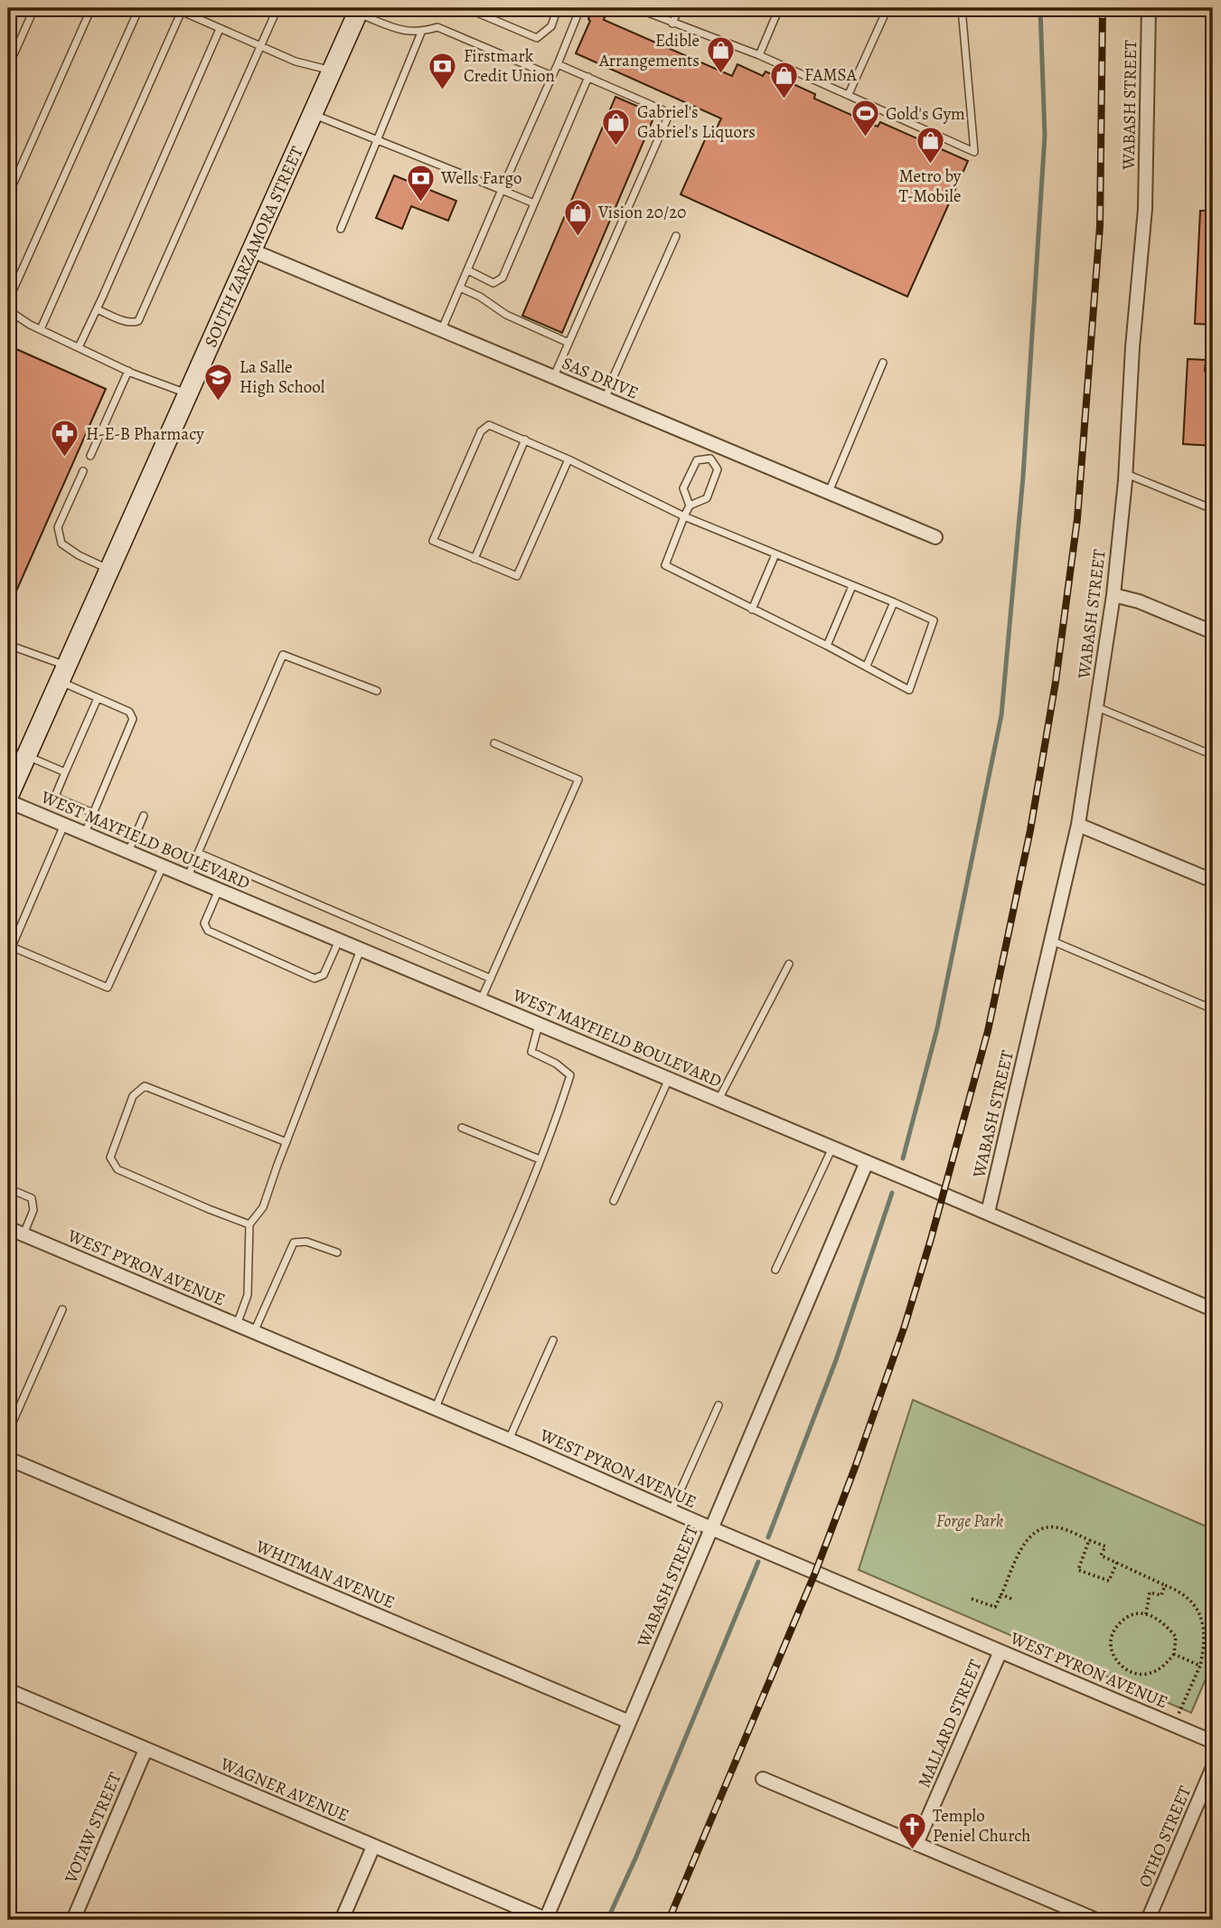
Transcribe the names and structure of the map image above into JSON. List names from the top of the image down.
{
  "streets": {
    "main road": ["SOUTH ZARZAMORA STREET"],
    "street": [
      "WABASH STREET",
      "SAS DRIVE",
      "WEST MAYFIELD BOULEVARD",
      "WEST PYRON AVENUE",
      "WHITMAN AVENUE",
      "MALLARD STREET",
      "WAGNER AVENUE",
      "VOTAW STREET",
      "OTHO STREET"
    ]
  },
  "crossings": [
    ["WABASH STREET", "WEST MAYFIELD BOULEVARD"],
    ["WABASH STREET", "WEST PYRON AVENUE"],
    ["WABASH STREET", "WHITMAN AVENUE"],
    ["WABASH STREET", "WAGNER AVENUE"],
    ["SOUTH ZARZAMORA STREET", "SAS DRIVE"],
    ["SOUTH ZARZAMORA STREET", "WEST MAYFIELD BOULEVARD"],
    ["WEST PYRON AVENUE", "MALLARD STREET"],
    ["WAGNER AVENUE", "VOTAW STREET"]
  ],
  "parks": ["Forge Park"],
  "places": {
    "shop": [
      "Edible Arrangements",
      "FAMSA",
      "Gabriel's Gabriel's Liquors",
      "Metro by T-Mobile",
      "Vision 20/20"
    ],
    "bank": ["Firstmark Credit Union", "Wells Fargo"],
    "sports": ["Gold's Gym"],
    "school or university": ["La Salle High School"],
    "pharmacy": ["H-E-B Pharmacy"],
    "church": ["Templo Peniel Church"]
  }
}
